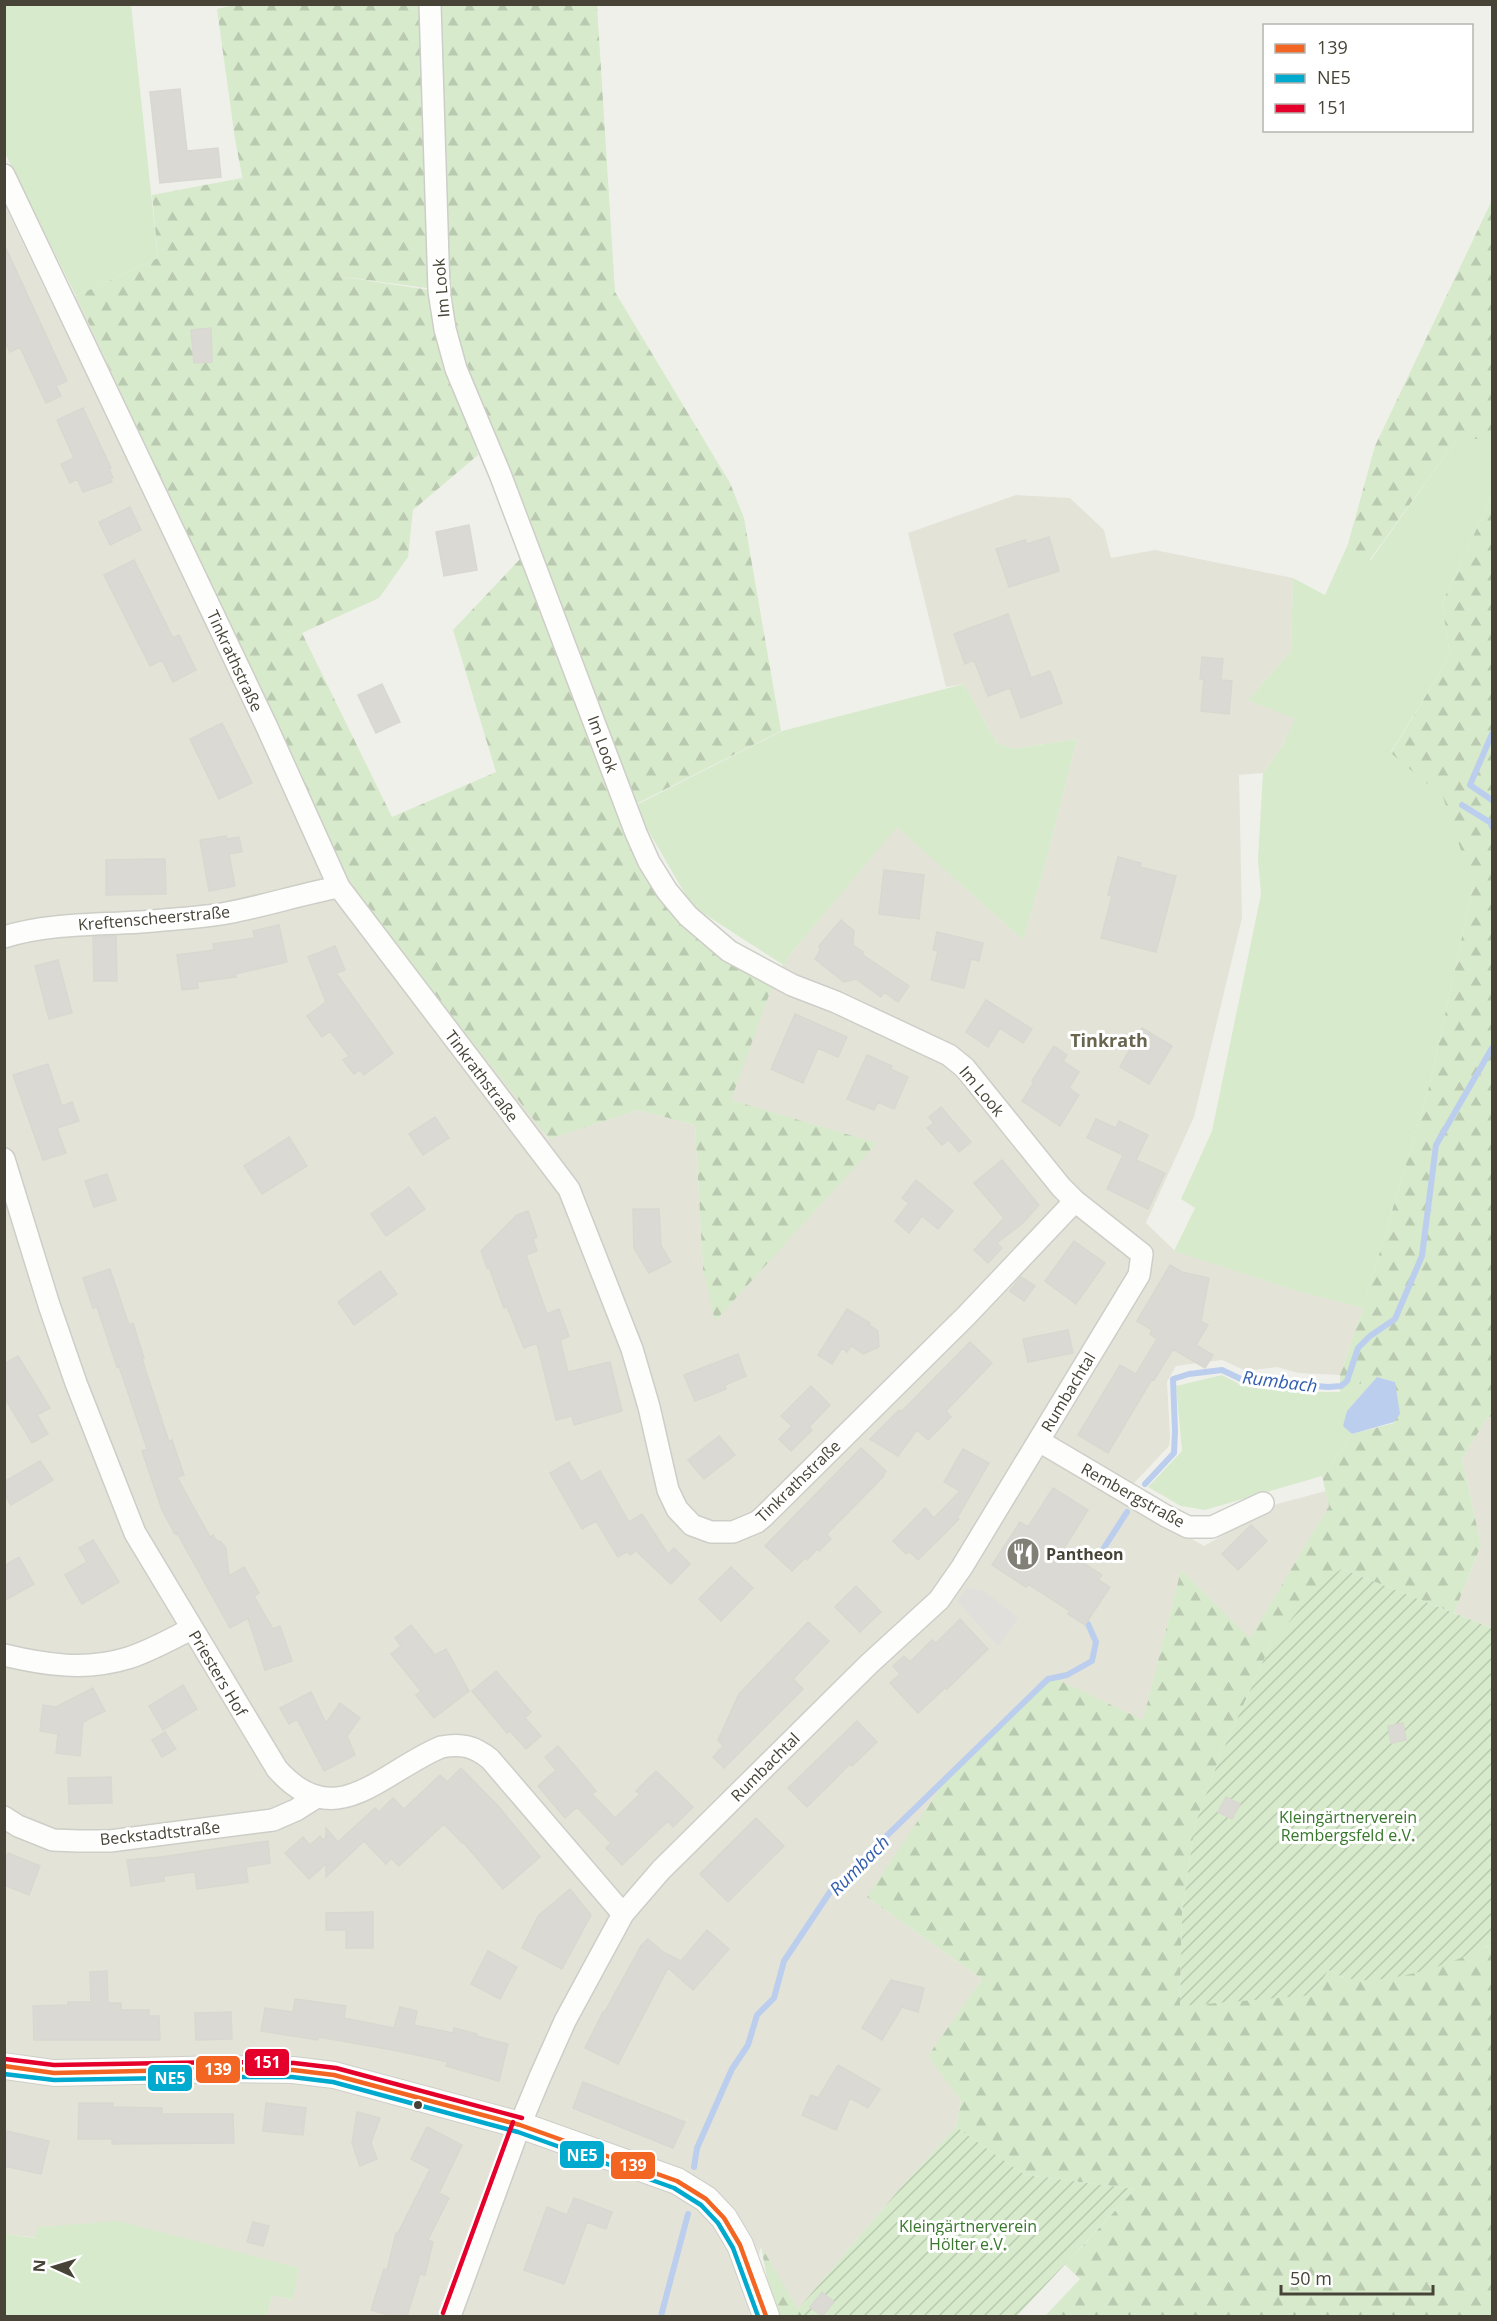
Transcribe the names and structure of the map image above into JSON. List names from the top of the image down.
{
  "streets": {
    "street": [
      "Im Look",
      "Tinkrathstraße",
      "Kreftenscheerstraße",
      "Rumbachtal",
      "Rembergstraße",
      "Priesters Hof",
      "Beckstadtstraße"
    ]
  },
  "crossings": [
    ["Im Look", "Tinkrathstraße"],
    ["Im Look", "Rumbachtal"],
    ["Tinkrathstraße", "Kreftenscheerstraße"],
    ["Rumbachtal", "Rembergstraße"],
    ["Priesters Hof", "Beckstadtstraße"]
  ],
  "districts": ["Tinkrath"],
  "water": ["Rumbach"],
  "parks": ["Kleingärtnerverein Rembergsfeld e.V.", "Kleingärtnerverein Hölter e.V."],
  "places": {
    "restaurant": ["Pantheon"]
  },
  "lines": ["transit line 151", "transit line 139", "transit line NE5"],
  "legend": ["139", "NE5", "151"],
  "scale_bar": "50 m",
  "north": "left"
}
